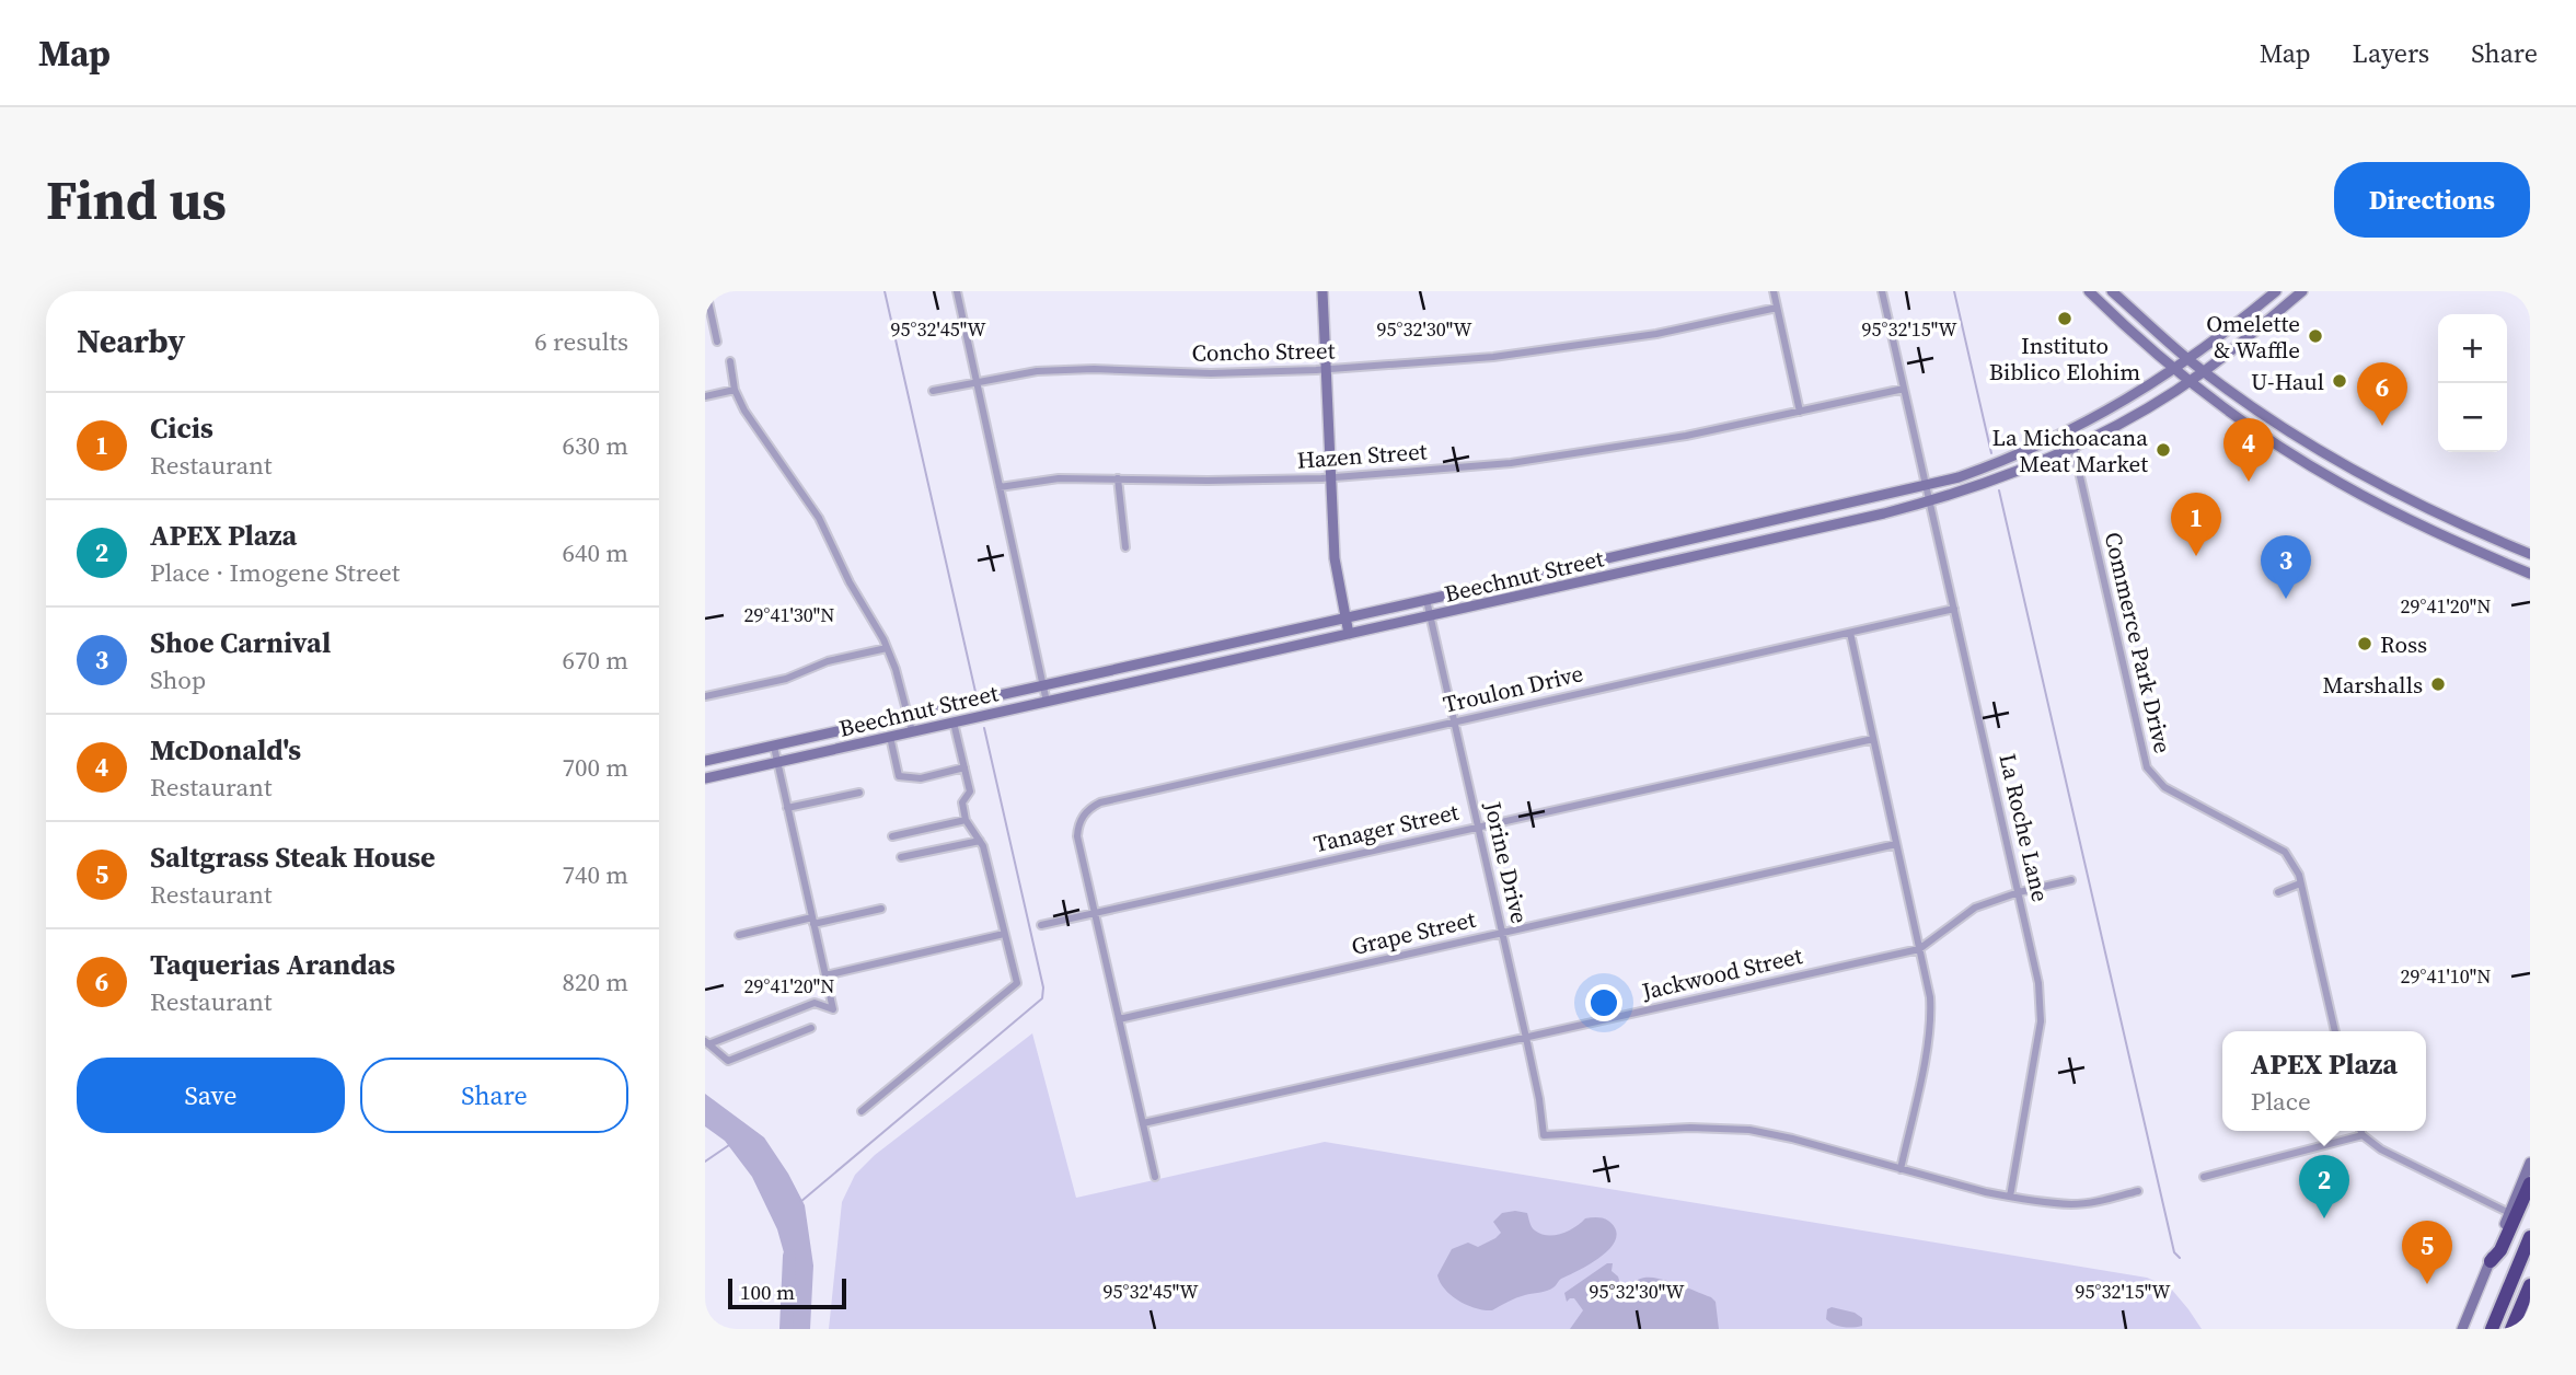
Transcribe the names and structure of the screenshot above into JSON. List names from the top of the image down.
{
  "streets": {
    "main road": ["Beechnut Street"],
    "street": [
      "Concho Street",
      "Hazen Street",
      "Commerce Park Drive",
      "Troulon Drive",
      "Tanager Street",
      "La Roche Lane",
      "Jorine Drive",
      "Grape Street",
      "Jackwood Street"
    ]
  },
  "crossings": [
    ["Hazen Street", "La Roche Lane"],
    ["Beechnut Street", "Commerce Park Drive"],
    ["Beechnut Street", "La Roche Lane"],
    ["Beechnut Street", "Jorine Drive"],
    ["Troulon Drive", "Tanager Street"],
    ["Troulon Drive", "La Roche Lane"],
    ["Troulon Drive", "Jorine Drive"],
    ["Tanager Street", "Jorine Drive"],
    ["La Roche Lane", "Jackwood Street"],
    ["Jorine Drive", "Grape Street"],
    ["Jorine Drive", "Jackwood Street"]
  ],
  "places": [
    "Instituto Biblico Elohim",
    "Omelette & Waffle",
    "U-Haul",
    "La Michoacana Meat Market",
    "Ross",
    "Marshalls"
  ],
  "scale_bar": "100 m",
  "page": {
    "header": "Map",
    "nav": ["Map", "Layers", "Share"],
    "buttons": [
      "Directions",
      ["Save", "Share"]
    ],
    "title": "Find us",
    "heading": ["Nearby", "6 results"],
    "map_buttons": ["+", "−"],
    "pins": [
      "6",
      "4",
      "1",
      "3",
      "2",
      "5"
    ],
    "list": [
      {
        "mark": "1",
        "name": "Cicis",
        "note": "Restaurant",
        "value": "630 m"
      },
      {
        "mark": "2",
        "name": "APEX Plaza",
        "note": "Place · Imogene Street",
        "value": "640 m"
      },
      {
        "mark": "3",
        "name": "Shoe Carnival",
        "note": "Shop",
        "value": "670 m"
      },
      {
        "mark": "4",
        "name": "McDonald's",
        "note": "Restaurant",
        "value": "700 m"
      },
      {
        "mark": "5",
        "name": "Saltgrass Steak House",
        "note": "Restaurant",
        "value": "740 m"
      },
      {
        "mark": "6",
        "name": "Taquerias Arandas",
        "note": "Restaurant",
        "value": "820 m"
      }
    ],
    "popup": ["APEX Plaza", "Place"],
    "scale": "100 m"
  },
  "coordinates": [
    "95°32'45\"W",
    "95°32'30\"W",
    "95°32'15\"W",
    "29°41'20\"N",
    "29°41'30\"N",
    "29°41'10\"N"
  ]
}
